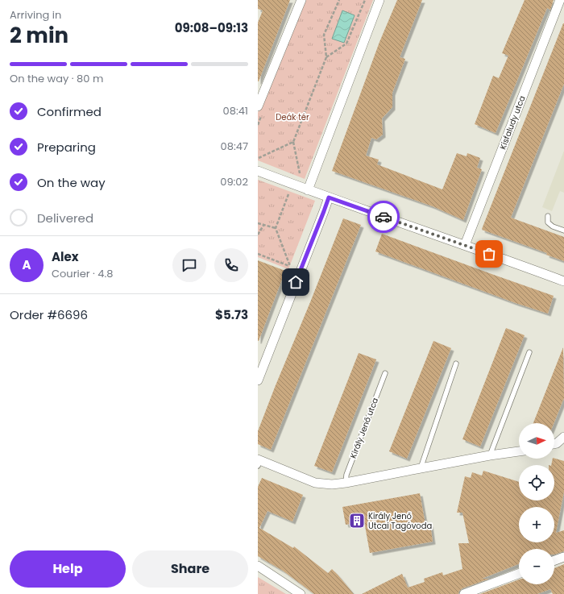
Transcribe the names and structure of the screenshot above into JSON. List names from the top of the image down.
{
  "streets": {
    "street": ["Kisfaludy utca"],
    "lane": ["Király Jenő utca"]
  },
  "parks": ["Deák tér"],
  "places": {
    "building": ["Király Jenő Utcai Tagóvoda"]
  },
  "north": "right",
  "page": {
    "heading": ["2 min", "Arriving in", "09:08–09:13"],
    "panel": [
      "Alex",
      "Courier · 4.8",
      "Order #6696",
      "$5.73"
    ],
    "bar": "On the way · 80 m",
    "list": [
      ["Confirmed", "08:41"],
      ["Preparing", "08:47"],
      ["On the way", "09:02"],
      "Delivered"
    ],
    "round": "A",
    "map_buttons": ["+", "−"],
    "buttons": ["Help", "Share"]
  }
}
